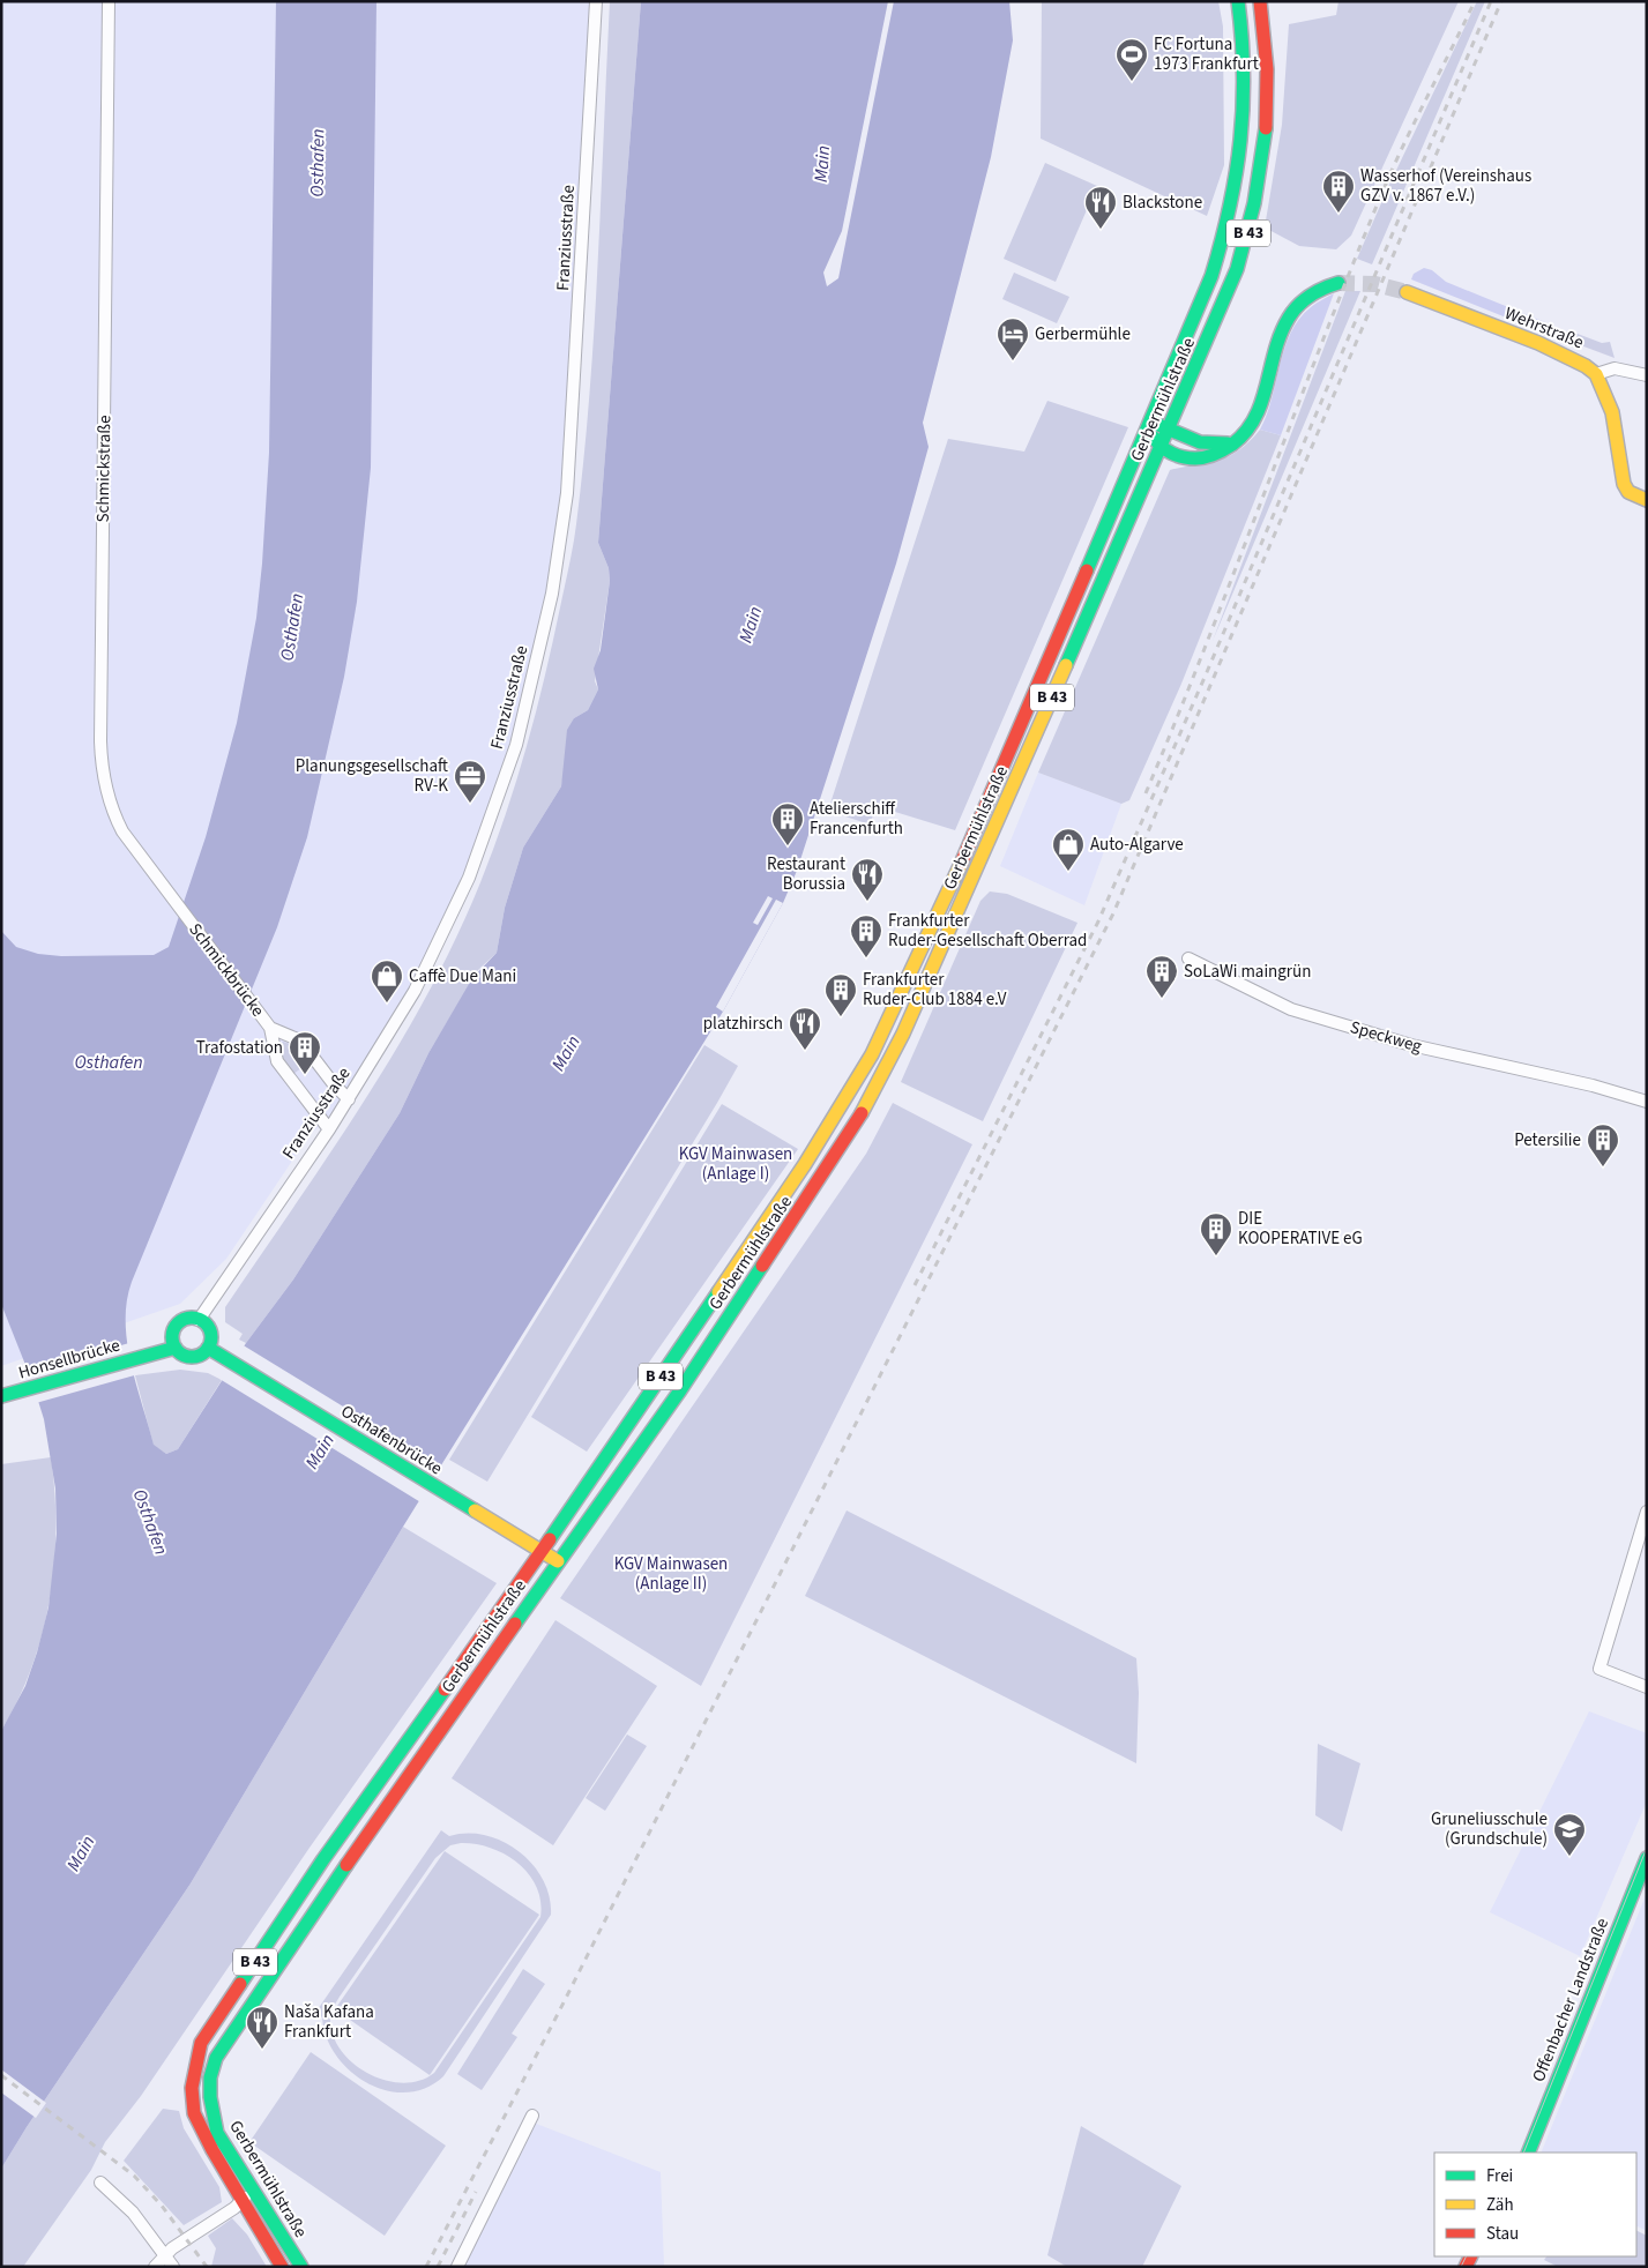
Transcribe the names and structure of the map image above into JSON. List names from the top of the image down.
{
  "streets": {
    "main road": [
      "B 43",
      "Wehrstraße",
      "Gerbermühlstraße",
      "Honsellbrücke",
      "Osthafenbrücke",
      "Offenbacher Landstraße"
    ],
    "street": [
      "Franziusstraße",
      "Schmickstraße",
      "Schmickbrücke",
      "Speckweg"
    ]
  },
  "crossings": [
    ["Franziusstraße", "Honsellbrücke"],
    ["Franziusstraße", "Osthafenbrücke"],
    ["Gerbermühlstraße", "Osthafenbrücke"],
    ["Schmickstraße", "Schmickbrücke"],
    ["Honsellbrücke", "Osthafenbrücke"]
  ],
  "water": ["Osthafen", "Main"],
  "parks": ["KGV Mainwasen (Anlage I)", "KGV Mainwasen (Anlage II)"],
  "places": {
    "sports": ["FC Fortuna 1973 Frankfurt"],
    "building": [
      "Wasserhof (Vereinshaus GZV v. 1867 e.V.)",
      "Atelierschiff Francenfurth",
      "Frankfurter Ruder-Gesellschaft Oberrad",
      "SoLaWi maingrün",
      "Frankfurter Ruder-Club 1884 e.V",
      "Trafostation",
      "Petersilie",
      "DIE KOOPERATIVE eG"
    ],
    "restaurant": [
      "Blackstone",
      "Restaurant Borussia",
      "platzhirsch",
      "Naša Kafana Frankfurt"
    ],
    "hotel": ["Gerbermühle"],
    "office": ["Planungsgesellschaft RV-K"],
    "shop": ["Auto-Algarve", "Caffè Due Mani"],
    "school or university": ["Gruneliusschule (Grundschule)"]
  },
  "legend": ["Frei", "Zäh", "Stau"]
}
